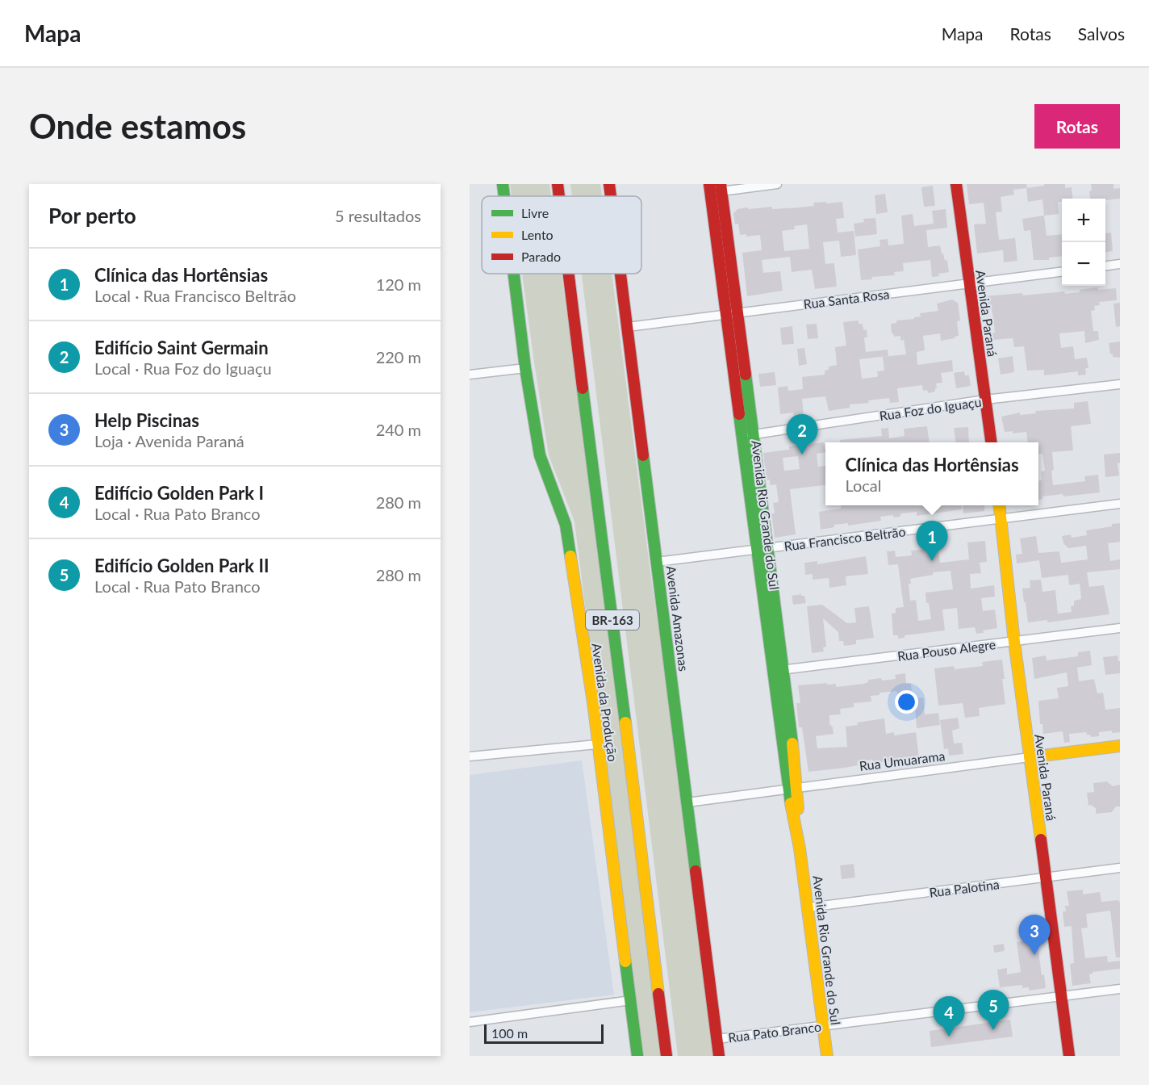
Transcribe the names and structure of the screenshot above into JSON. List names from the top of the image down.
{
  "streets": {
    "main road": [
      "Avenida Paraná",
      "Avenida Rio Grande do Sul",
      "Avenida Amazonas",
      "BR-163",
      "Avenida da Produção",
      "Rua Umuarama"
    ],
    "street": [
      "Rua Santa Rosa",
      "Rua Foz do Iguaçu",
      "Rua Francisco Beltrão",
      "Rua Pouso Alegre",
      "Rua Palotina",
      "Rua Pato Branco"
    ]
  },
  "crossings": [
    ["Rua Santa Rosa", "Avenida Paraná"],
    ["Rua Santa Rosa", "Avenida Rio Grande do Sul"],
    ["Rua Santa Rosa", "Avenida Amazonas"],
    ["Avenida Paraná", "Rua Foz do Iguaçu"],
    ["Avenida Paraná", "Rua Francisco Beltrão"],
    ["Avenida Paraná", "Rua Pouso Alegre"],
    ["Avenida Paraná", "Rua Umuarama"],
    ["Avenida Paraná", "Rua Palotina"],
    ["Avenida Paraná", "Rua Pato Branco"],
    ["Rua Foz do Iguaçu", "Avenida Rio Grande do Sul"],
    ["Avenida Rio Grande do Sul", "Rua Francisco Beltrão"],
    ["Avenida Rio Grande do Sul", "Rua Pouso Alegre"],
    ["Avenida Rio Grande do Sul", "Rua Umuarama"],
    ["Avenida Rio Grande do Sul", "Rua Palotina"],
    ["Avenida Rio Grande do Sul", "Rua Pato Branco"],
    ["Rua Francisco Beltrão", "Avenida Amazonas"],
    ["Avenida Amazonas", "Rua Umuarama"],
    ["Avenida Amazonas", "Rua Pato Branco"]
  ],
  "legend": ["Livre", "Lento", "Parado"],
  "scale_bar": "100 m",
  "page": {
    "header": "Mapa",
    "nav": ["Mapa", "Rotas", "Salvos"],
    "buttons": "Rotas",
    "title": "Onde estamos",
    "heading": ["Por perto", "5 resultados"],
    "map_buttons": ["+", "−"],
    "list": [
      {
        "mark": "1",
        "name": "Clínica das Hortênsias",
        "note": "Local · Rua Francisco Beltrão",
        "value": "120 m"
      },
      {
        "mark": "2",
        "name": "Edifício Saint Germain",
        "note": "Local · Rua Foz do Iguaçu",
        "value": "220 m"
      },
      {
        "mark": "3",
        "name": "Help Piscinas",
        "note": "Loja · Avenida Paraná",
        "value": "240 m"
      },
      {
        "mark": "4",
        "name": "Edifício Golden Park I",
        "note": "Local · Rua Pato Branco",
        "value": "280 m"
      },
      {
        "mark": "5",
        "name": "Edifício Golden Park II",
        "note": "Local · Rua Pato Branco",
        "value": "280 m"
      }
    ],
    "pins": [
      "2",
      "1",
      "3",
      "5",
      "4"
    ],
    "popup": ["Clínica das Hortênsias", "Local"],
    "scale": "100 m"
  }
}
